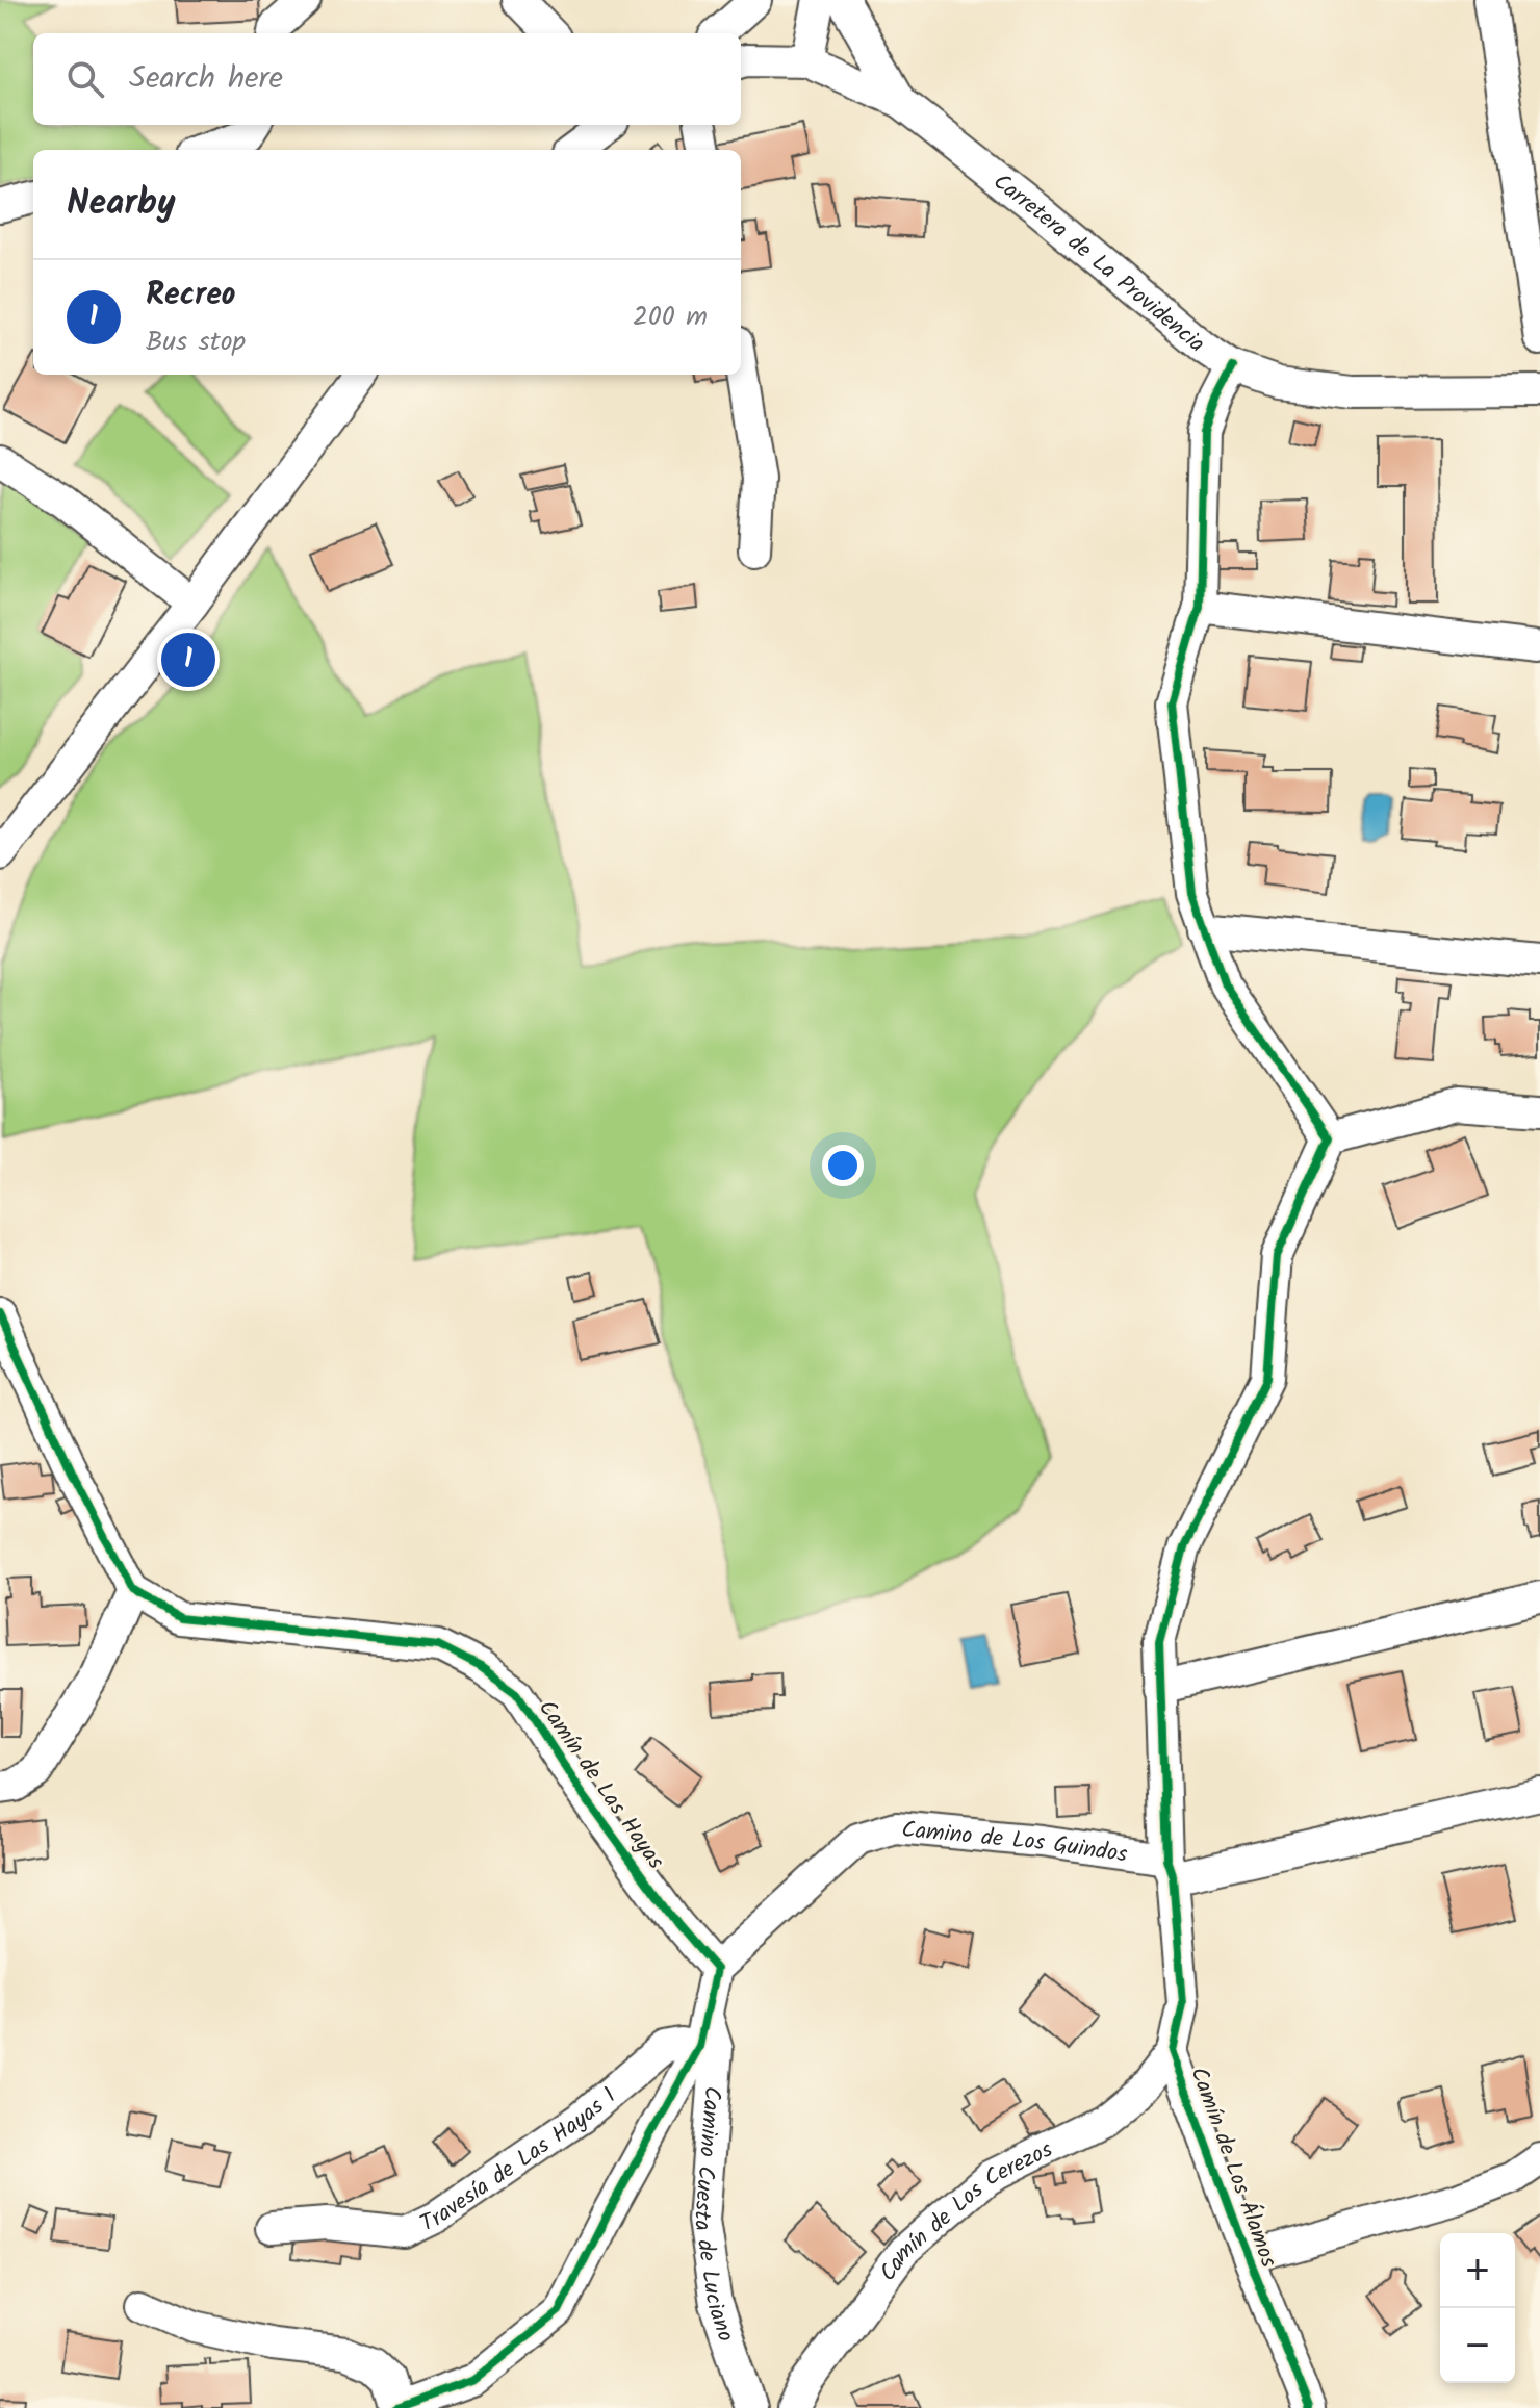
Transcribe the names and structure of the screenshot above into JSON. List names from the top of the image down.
{
  "streets": {
    "street": [
      "Carretera de La Providencia",
      "Camín de Las Hayas",
      "Camino de Los Guindos",
      "Travesía de Las Hayas 1",
      "Camín de Los Álamos",
      "Camino Cuesta de Luciano",
      "Camín de Los Cerezos"
    ]
  },
  "crossings": [
    ["Camín de Las Hayas", "Camino de Los Guindos"],
    ["Camino de Los Guindos", "Camín de Los Álamos"],
    ["Travesía de Las Hayas 1", "Camino Cuesta de Luciano"],
    ["Camín de Los Álamos", "Camín de Los Cerezos"]
  ],
  "page": {
    "search": "Search here",
    "heading": "Nearby",
    "list": [
      {
        "mark": "1",
        "name": "Recreo",
        "note": "Bus stop",
        "value": "200 m"
      }
    ],
    "pins": "1",
    "map_buttons": ["+", "−"]
  }
}
